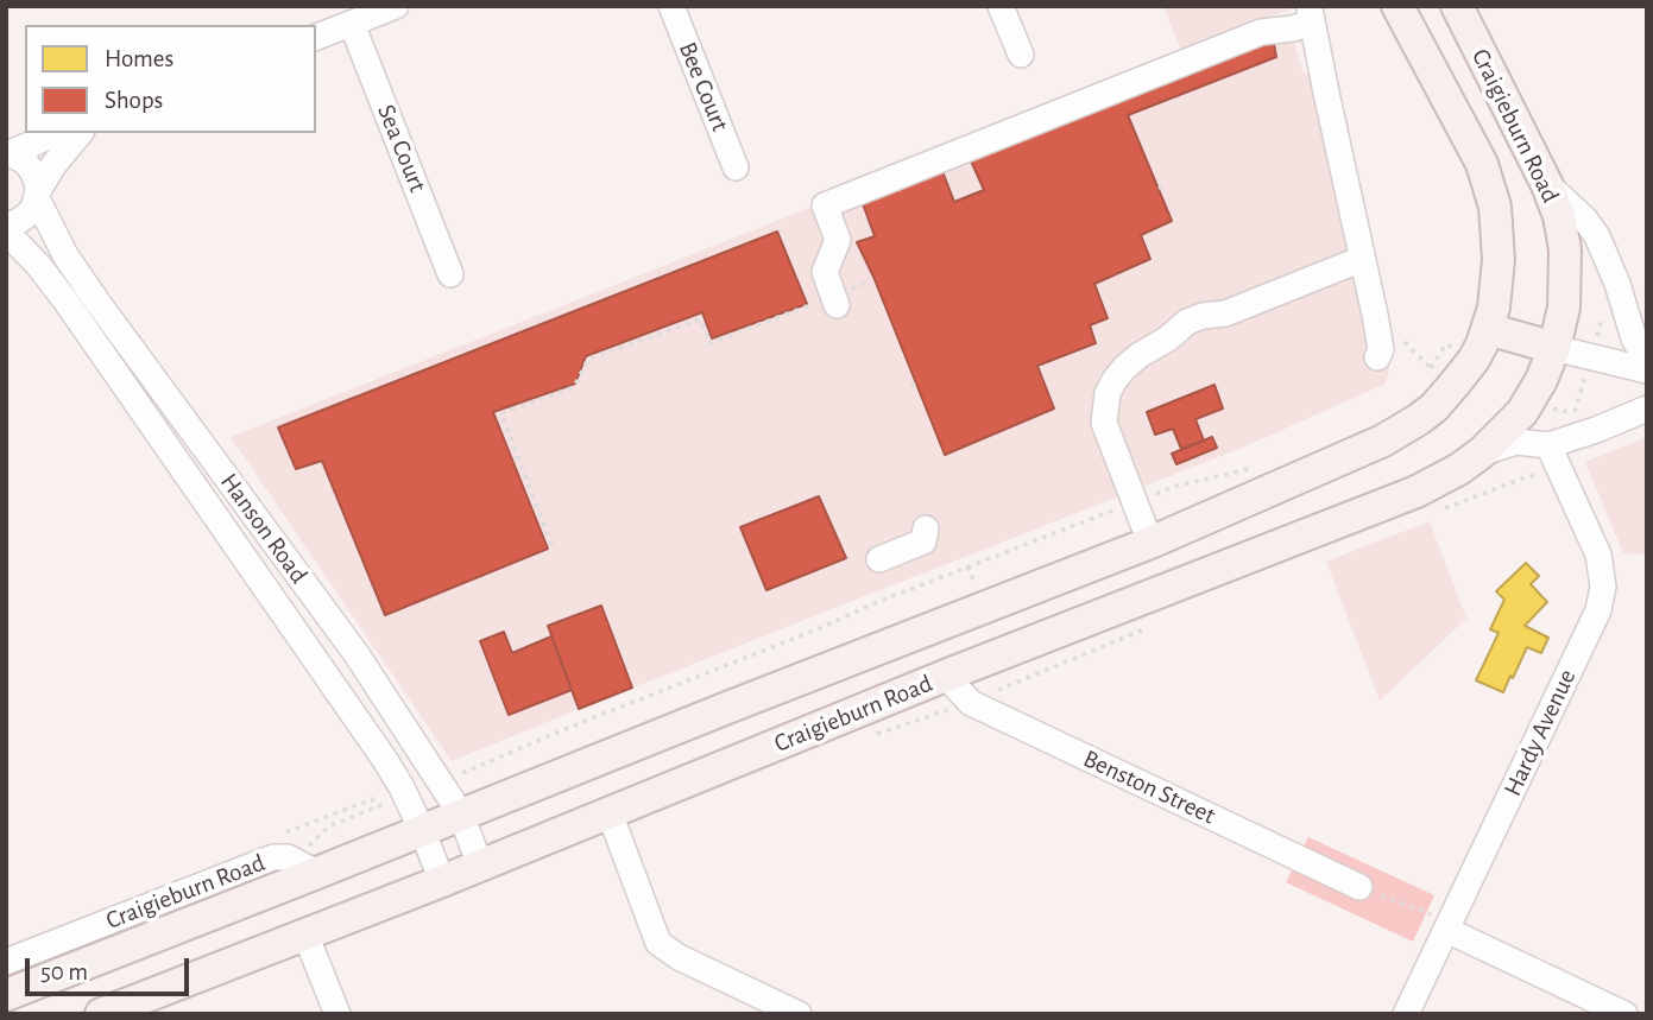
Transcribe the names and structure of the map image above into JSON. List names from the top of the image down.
{
  "streets": {
    "main road": ["Craigieburn Road"],
    "street": [
      "Bee Court",
      "Sea Court",
      "Hanson Road",
      "Hardy Avenue",
      "Benston Street"
    ]
  },
  "crossings": [
    ["Craigieburn Road", "Hanson Road"],
    ["Craigieburn Road", "Benston Street"]
  ],
  "legend": ["Homes", "Shops"],
  "scale_bar": "50 m"
}
